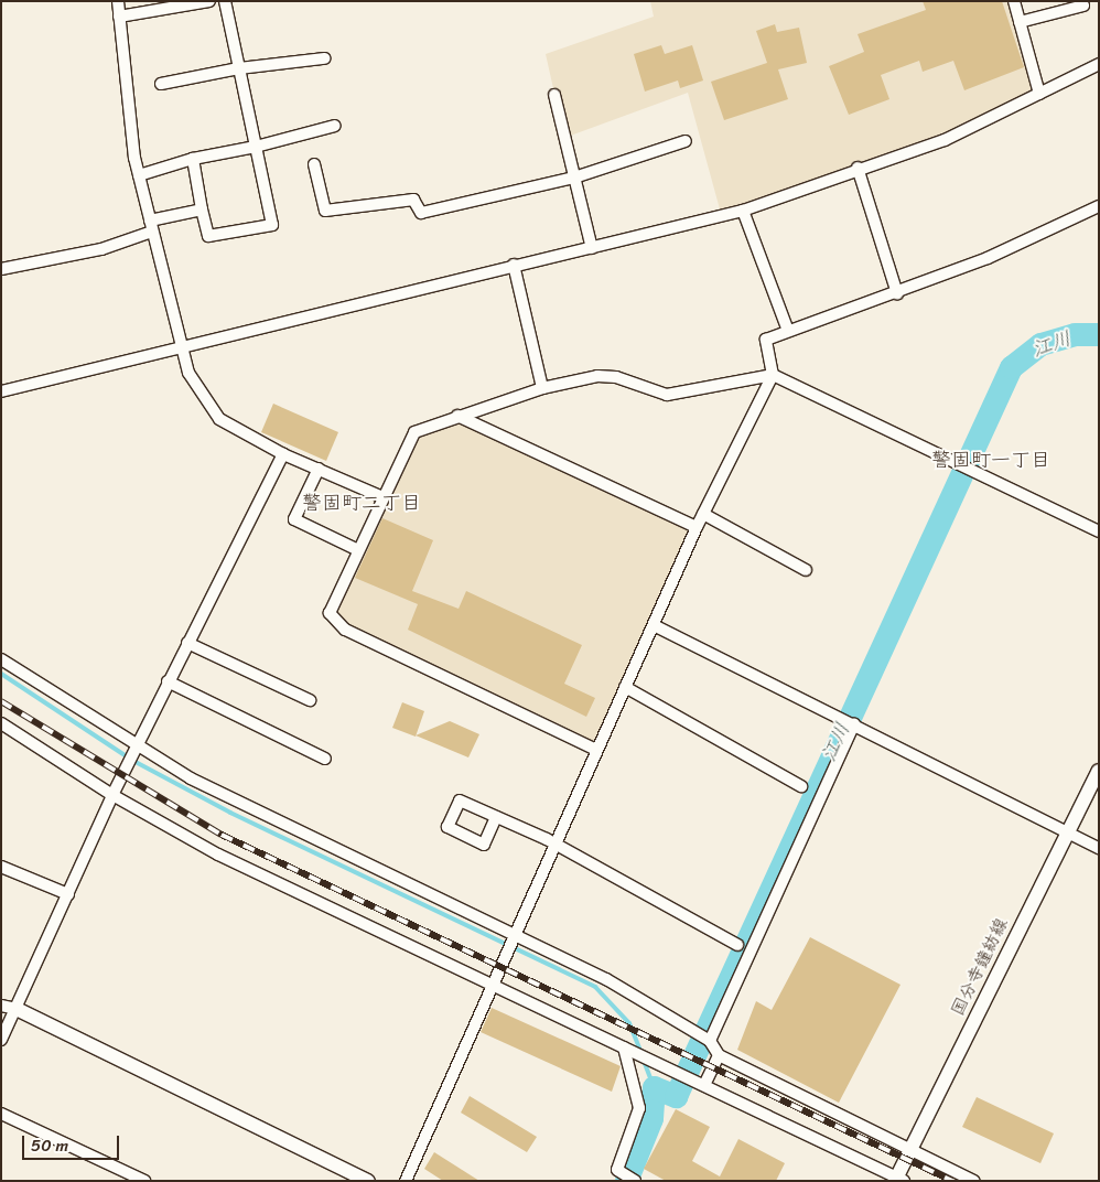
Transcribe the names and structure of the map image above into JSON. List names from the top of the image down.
{
  "streets": {
    "street": ["国分寺鐘紡線"]
  },
  "districts": ["警固町一丁目", "警固町二丁目"],
  "water": ["江川"],
  "scale_bar": "50 m"
}
